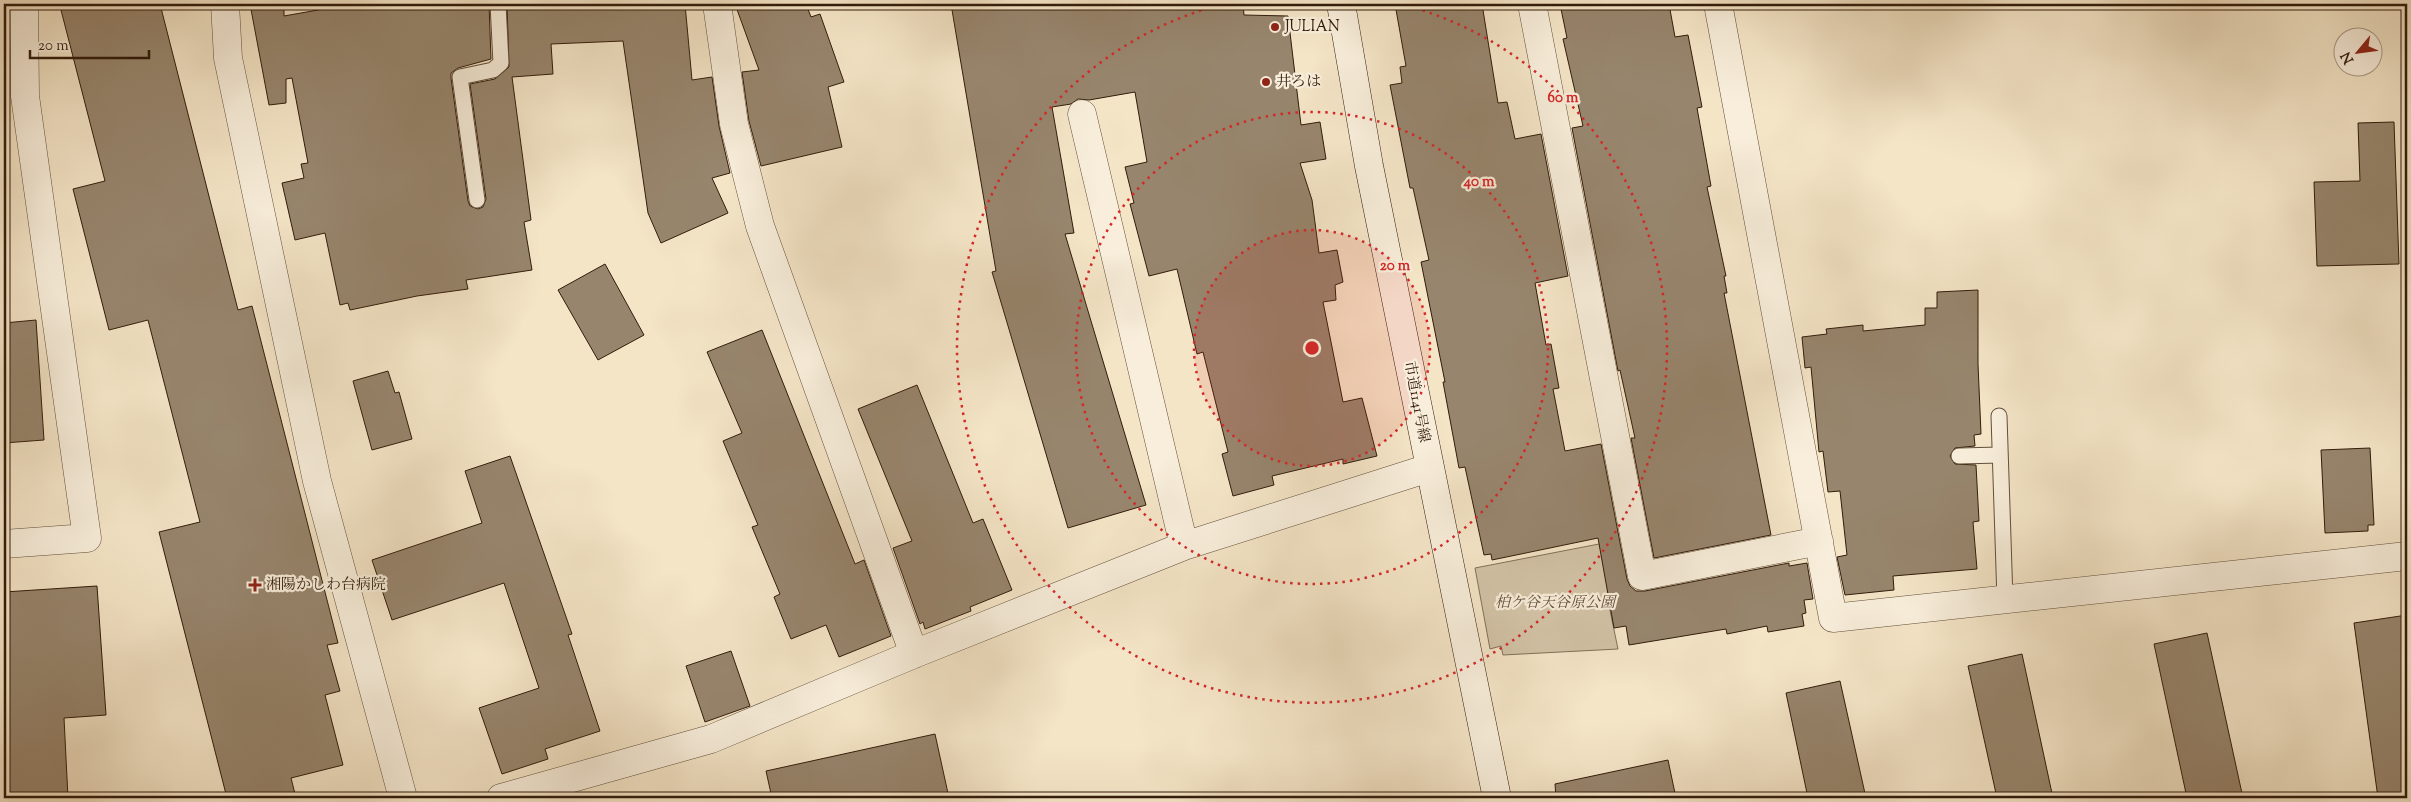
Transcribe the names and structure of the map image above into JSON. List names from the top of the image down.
{
  "streets": {
    "street": ["市道1141号線"]
  },
  "parks": ["柏ケ谷天谷原公園"],
  "places": {
    "other": ["JULIAN", "井ろは"],
    "health": ["湘陽かしわ台病院"]
  },
  "scale_bar": "20 m",
  "north": "bottom left",
  "rings": ["60 m", "40 m", "20 m"]
}
